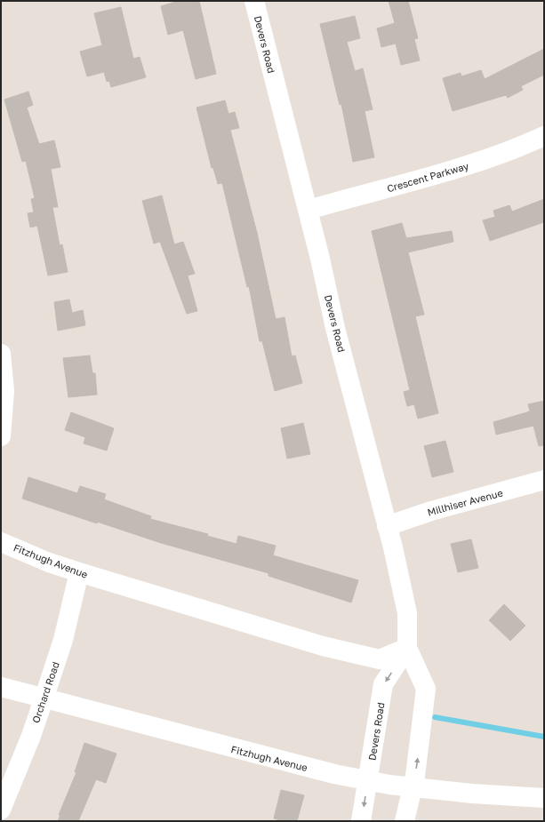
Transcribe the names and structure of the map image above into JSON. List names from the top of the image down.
{
  "streets": {
    "street": [
      "Devers Road",
      "Crescent Parkway",
      "Millhiser Avenue",
      "Fitzhugh Avenue",
      "Orchard Road"
    ]
  },
  "crossings": [
    ["Devers Road", "Crescent Parkway"],
    ["Devers Road", "Millhiser Avenue"],
    ["Devers Road", "Fitzhugh Avenue"],
    ["Fitzhugh Avenue", "Orchard Road"]
  ]
}
